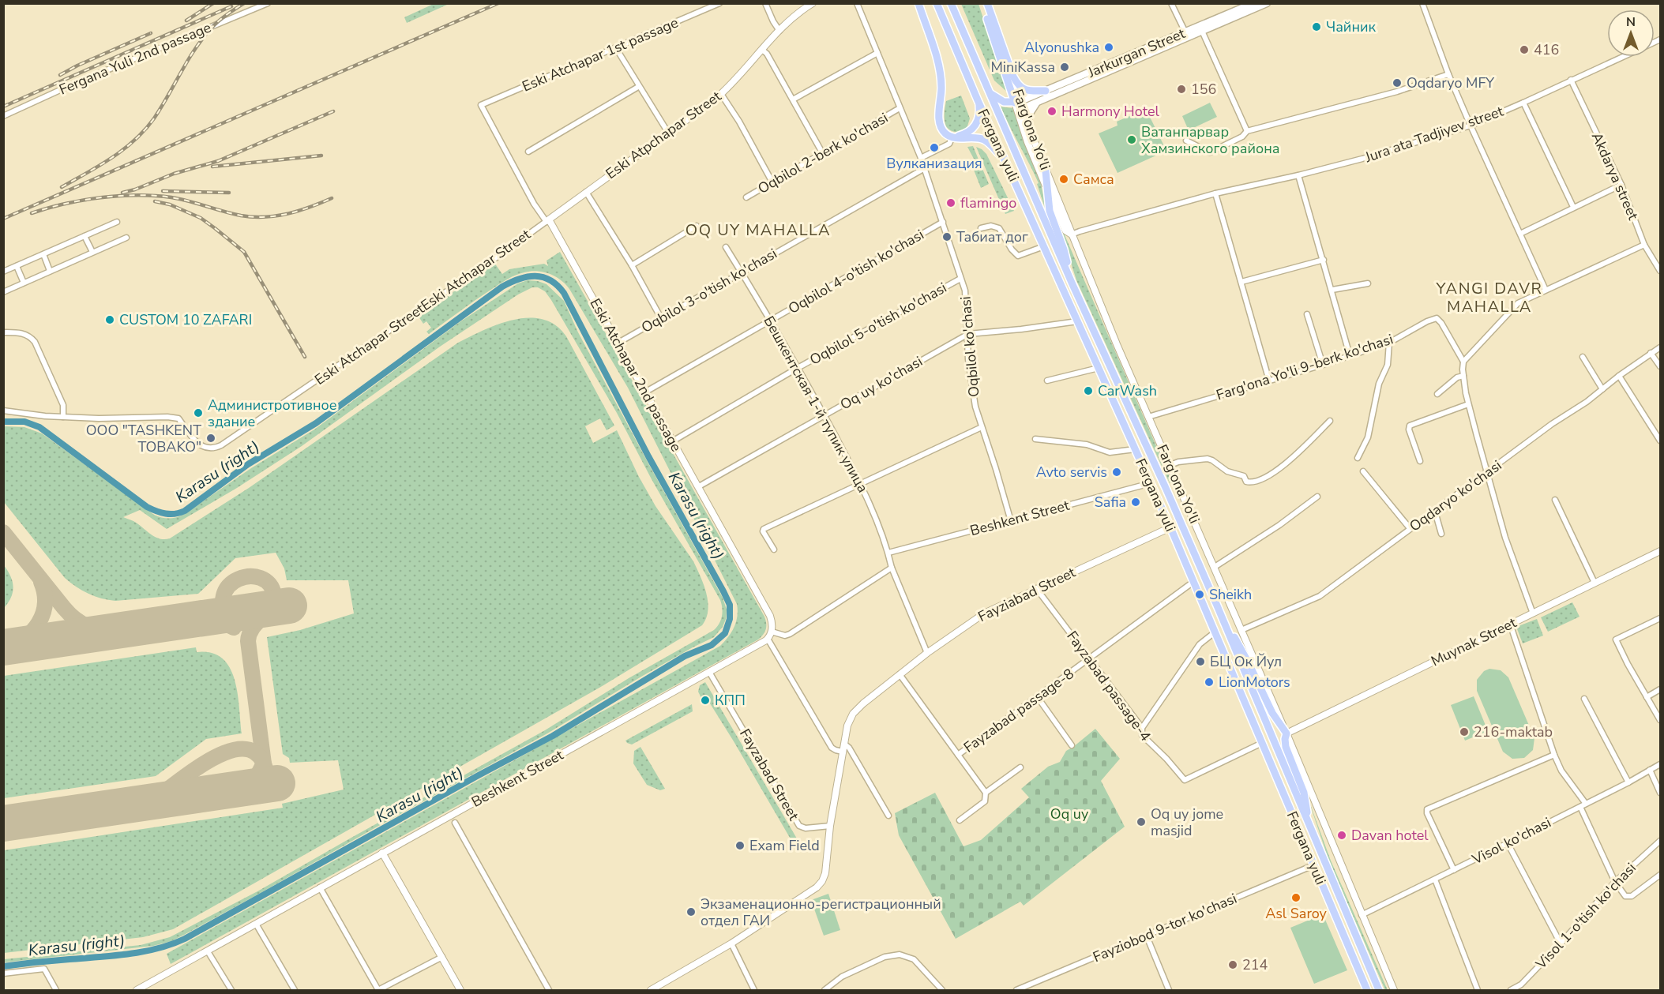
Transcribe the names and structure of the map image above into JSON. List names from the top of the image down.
{
  "streets": {
    "main road": ["Jarkurgan Street", "Farg'ona Yo'li", "Fergana yuli"],
    "street": [
      "Eski Atchapar 1st passage",
      "Fergana Yuli 2nd passage",
      "Jura аta Tadjiyev street",
      "Eski Atpchapar Street",
      "Oqbilol 2-berk ko'chasi",
      "Akdarya street",
      "Oqbilol 4-o'tish ko'chasi",
      "Oqbilol 3-o'tish ko'chasi",
      "Oqbilol 5-o'tish ko'chasi",
      "Oqbilol ko'chasi",
      "Farg'ona Yo'li 9-berk ko'chasi",
      "Eski Atchapar 2nd passage",
      "Oq uy ko'chasi",
      "Бешкентская 1-й тупик улица",
      "Oqdaryo ko'chasi",
      "Beshkent Street",
      "Fayziabad Street",
      "Muynak Street",
      "Fayzabad passage-4",
      "Fayzabad passage-8",
      "Fayzabad Street",
      "Visol ko'chasi",
      "Visol 1-o'tish ko'chasi",
      "Fayziobod 9-tor ko'chasi"
    ]
  },
  "crossings": [
    ["Jarkurgan Street", "Farg'ona Yo'li"],
    ["Eski Atchapar 1st passage", "Eski Atchapar 2nd passage"],
    ["Farg'ona Yo'li", "Jura аta Tadjiyev street"],
    ["Farg'ona Yo'li", "Fergana yuli"],
    ["Farg'ona Yo'li", "Farg'ona Yo'li 9-berk ko'chasi"],
    ["Farg'ona Yo'li", "Oqdaryo ko'chasi"],
    ["Farg'ona Yo'li", "Muynak Street"],
    ["Jura аta Tadjiyev street", "Akdarya street"],
    ["Eski Atpchapar Street", "Eski Atchapar 2nd passage"],
    ["Fergana yuli", "Oq uy ko'chasi"],
    ["Fergana yuli", "Beshkent Street"],
    ["Fergana yuli", "Fayziabad Street"],
    ["Fergana yuli", "Muynak Street"],
    ["Fergana yuli", "Fayzabad passage-4"],
    ["Fergana yuli", "Fayzabad passage-8"],
    ["Fergana yuli", "Visol ko'chasi"],
    ["Fergana yuli", "Fayziobod 9-tor ko'chasi"],
    ["Oqbilol 2-berk ko'chasi", "Oqbilol ko'chasi"],
    ["Oqbilol 4-o'tish ko'chasi", "Oqbilol ko'chasi"],
    ["Oqbilol 4-o'tish ko'chasi", "Eski Atchapar 2nd passage"],
    ["Oqbilol 4-o'tish ko'chasi", "Бешкентская 1-й тупик улица"],
    ["Oqbilol 3-o'tish ko'chasi", "Oqbilol ko'chasi"],
    ["Oqbilol 3-o'tish ko'chasi", "Eski Atchapar 2nd passage"],
    ["Oqbilol 3-o'tish ko'chasi", "Бешкентская 1-й тупик улица"],
    ["Oqbilol 5-o'tish ko'chasi", "Oqbilol ko'chasi"],
    ["Oqbilol 5-o'tish ko'chasi", "Eski Atchapar 2nd passage"],
    ["Oqbilol 5-o'tish ko'chasi", "Бешкентская 1-й тупик улица"],
    ["Oqbilol ko'chasi", "Oq uy ko'chasi"],
    ["Oqbilol ko'chasi", "Beshkent Street"],
    ["Eski Atchapar 2nd passage", "Oq uy ko'chasi"],
    ["Oq uy ko'chasi", "Бешкентская 1-й тупик улица"],
    ["Бешкентская 1-й тупик улица", "Beshkent Street"],
    ["Бешкентская 1-й тупик улица", "Fayziabad Street"],
    ["Beshkent Street", "Fayzabad Street"],
    ["Fayziabad Street", "Fayzabad passage-4"],
    ["Fayziabad Street", "Fayzabad Street"],
    ["Fayzabad passage-4", "Fayzabad passage-8"]
  ],
  "districts": ["OQ UY MAHALLA", "YANGI DAVR MAHALLA"],
  "water": ["Karasu (right)"],
  "parks": ["Oq uy"],
  "places": [
    "Чайник",
    "Alyonushka",
    "416",
    "MiniKassa",
    "Oqdaryo MFY",
    "156",
    "Harmony Hotel",
    "Ватанпарвар Хамзинского района",
    "Вулканизация",
    "Самса",
    "flamingo",
    "Табиат дог",
    "CUSTOM 10 ZAFARI",
    "CarWash",
    "Администротивное здание",
    "OOO \"TASHKENT TOBAKO\"",
    "Avto servis",
    "Safia",
    "Sheikh",
    "БЦ Ок Йул",
    "LionMotors",
    "КПП",
    "216-maktab",
    "Oq uy jome masjid",
    "Davan hotel",
    "Exam Field",
    "Asl Saroy",
    "Экзаменационно-регистрационный отдел ГАИ",
    "214"
  ],
  "north": "top"
}
